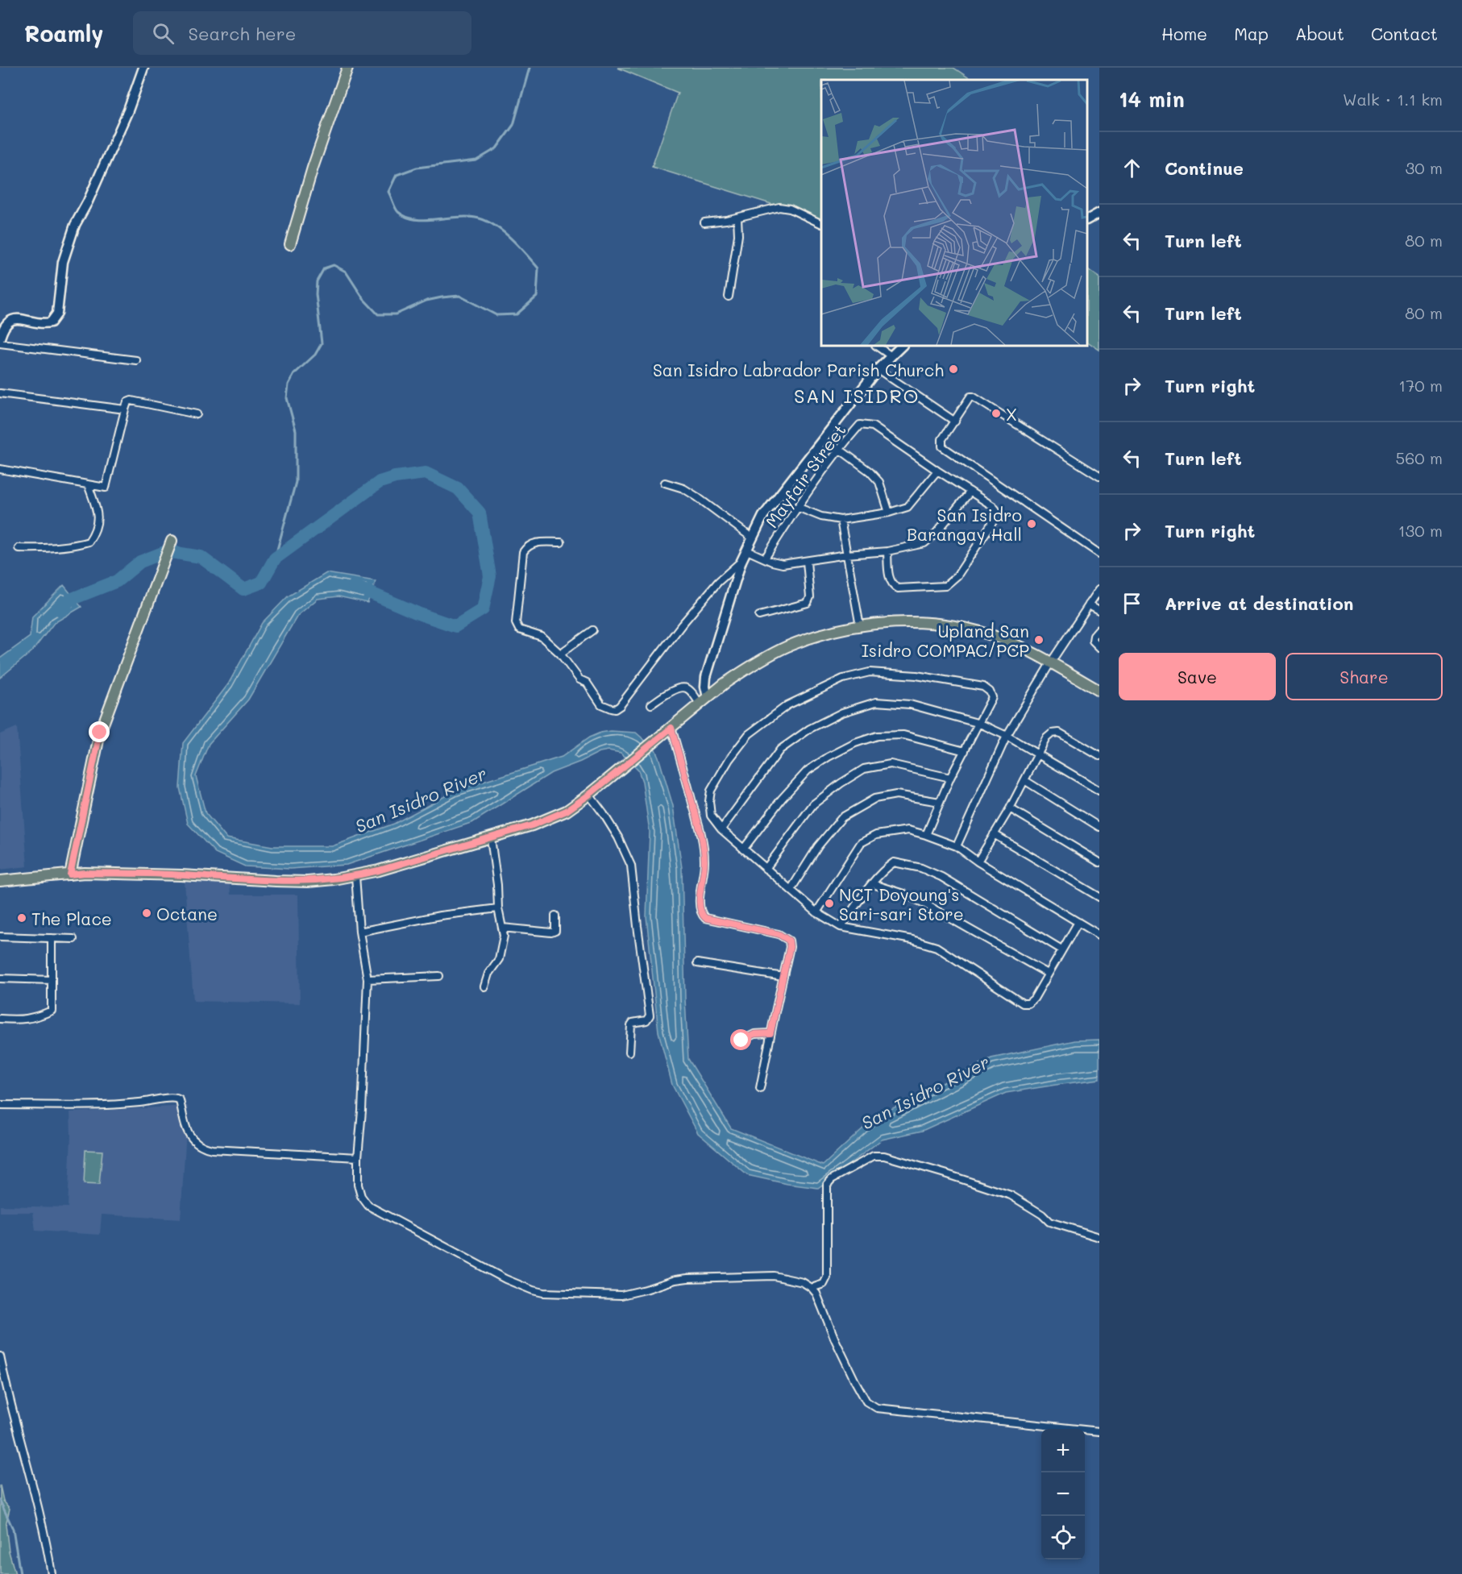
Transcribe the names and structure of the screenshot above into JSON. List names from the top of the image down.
{
  "streets": {
    "street": ["Mayfair Street"]
  },
  "districts": ["SAN ISIDRO"],
  "water": ["San Isidro River"],
  "places": [
    "San Isidro Labrador Parish Church",
    "X",
    "San Isidro Barangay Hall",
    "Upland San Isidro COMPAC/PCP",
    "NCT Doyoung's Sari-sari Store",
    "Octane",
    "The Place"
  ],
  "page": {
    "header": "Roamly",
    "search": "Search here",
    "nav": [
      "Home",
      "Map",
      "About",
      "Contact"
    ],
    "heading": ["14 min", "Walk · 1.1 km"],
    "list": [
      ["Continue", "30 m"],
      ["Turn left", "80 m"],
      ["Turn left", "80 m"],
      ["Turn right", "170 m"],
      ["Turn left", "560 m"],
      ["Turn right", "130 m"],
      "Arrive at destination"
    ],
    "buttons": ["Save", "Share"],
    "map_buttons": ["+", "−"]
  }
}
